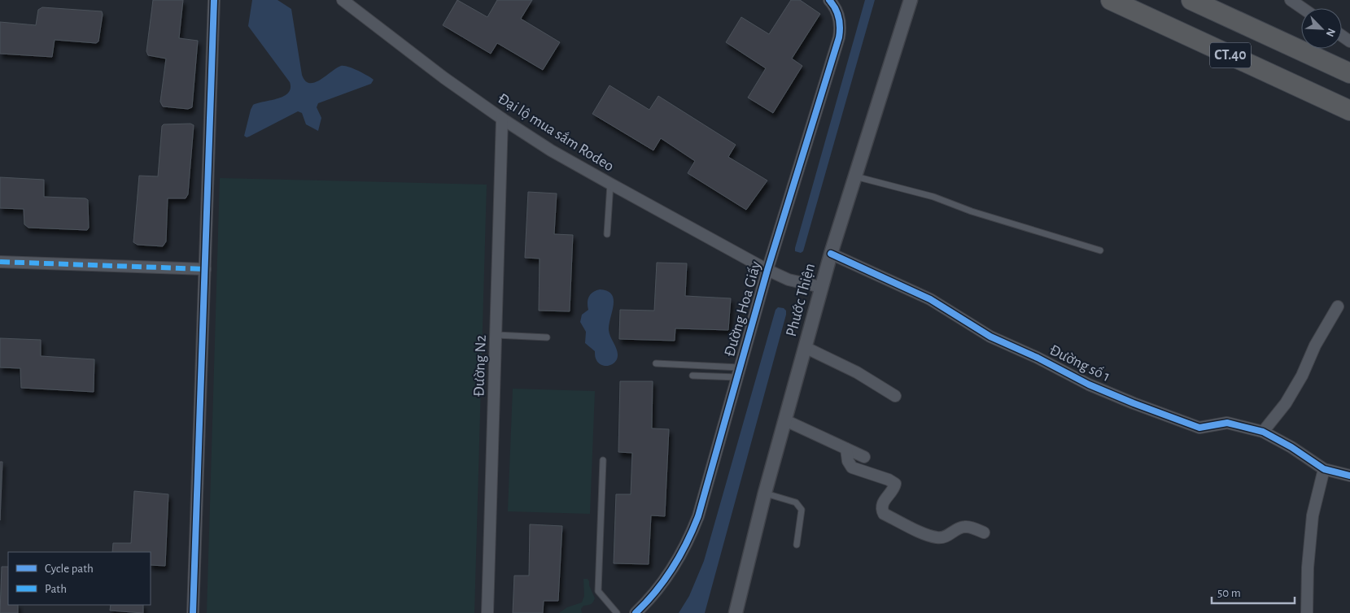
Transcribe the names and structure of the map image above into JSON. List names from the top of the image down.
{
  "streets": {
    "highway": ["CT.40"],
    "street": [
      "Đại lộ mua sắm Rodeo",
      "Phước Thiện",
      "Đường Hoa Giấy",
      "Đường số 1",
      "Đường N2"
    ]
  },
  "crossings": [
    ["Đại lộ mua sắm Rodeo", "Phước Thiện"],
    ["Đại lộ mua sắm Rodeo", "Đường Hoa Giấy"],
    ["Đại lộ mua sắm Rodeo", "Đường N2"],
    ["Phước Thiện", "Đường số 1"]
  ],
  "legend": ["Cycle path", "Path"],
  "scale_bar": "50 m",
  "north": "bottom right"
}
